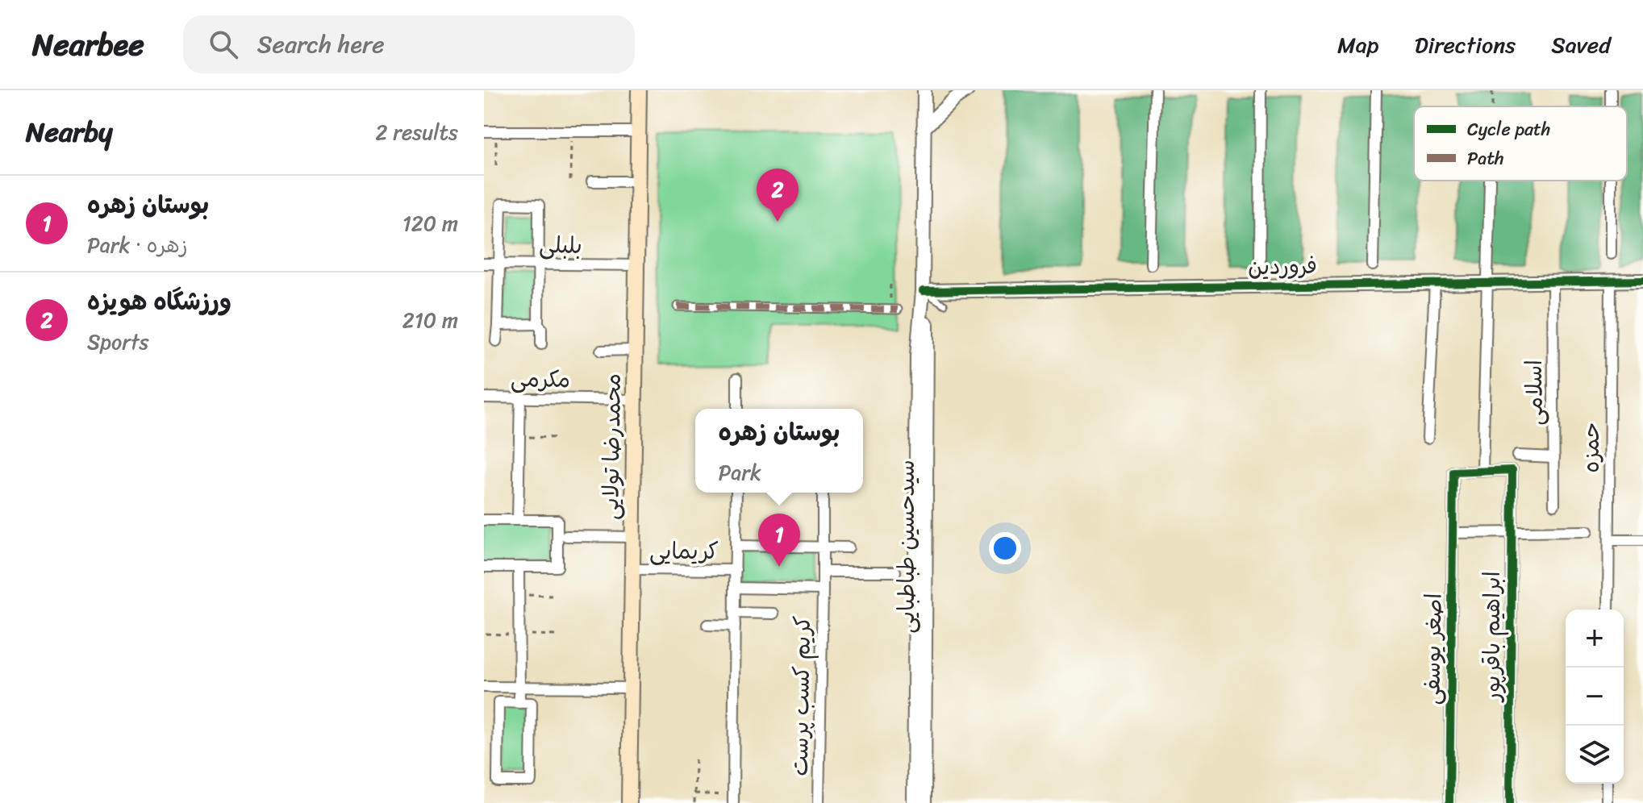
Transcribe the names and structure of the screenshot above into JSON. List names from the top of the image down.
{
  "streets": {
    "main road": ["محمدرضا تولایی"],
    "street": [
      "بلبلی",
      "فروردین",
      "مکرمی",
      "اسلامی",
      "حمزه",
      "سیدحسین طباطبایی",
      "کریمایی",
      "ابراهیم باقرپور",
      "اصغر یوسفی",
      "کریم کسب پرست"
    ]
  },
  "crossings": [
    ["بلبلی", "محمدرضا تولایی"],
    ["فروردین", "اسلامی"],
    ["فروردین", "حمزه"],
    ["فروردین", "سیدحسین طباطبایی"],
    ["مکرمی", "محمدرضا تولایی"],
    ["محمدرضا تولایی", "کریمایی"],
    ["ابراهیم باقرپور", "اصغر یوسفی"]
  ],
  "legend": ["Cycle path", "Path"],
  "page": {
    "header": "Nearbee",
    "search": "Search here",
    "nav": ["Map", "Directions", "Saved"],
    "heading": ["Nearby", "2 results"],
    "pins": ["2", "1"],
    "list": [
      {
        "mark": "1",
        "name": "بوستان زهره",
        "note": "Park · زهره",
        "value": "120 m"
      },
      {
        "mark": "2",
        "name": "ورزشگاه هویزه",
        "note": "Sports",
        "value": "210 m"
      }
    ],
    "popup": ["بوستان زهره", "Park"],
    "map_buttons": ["+", "−"]
  }
}
